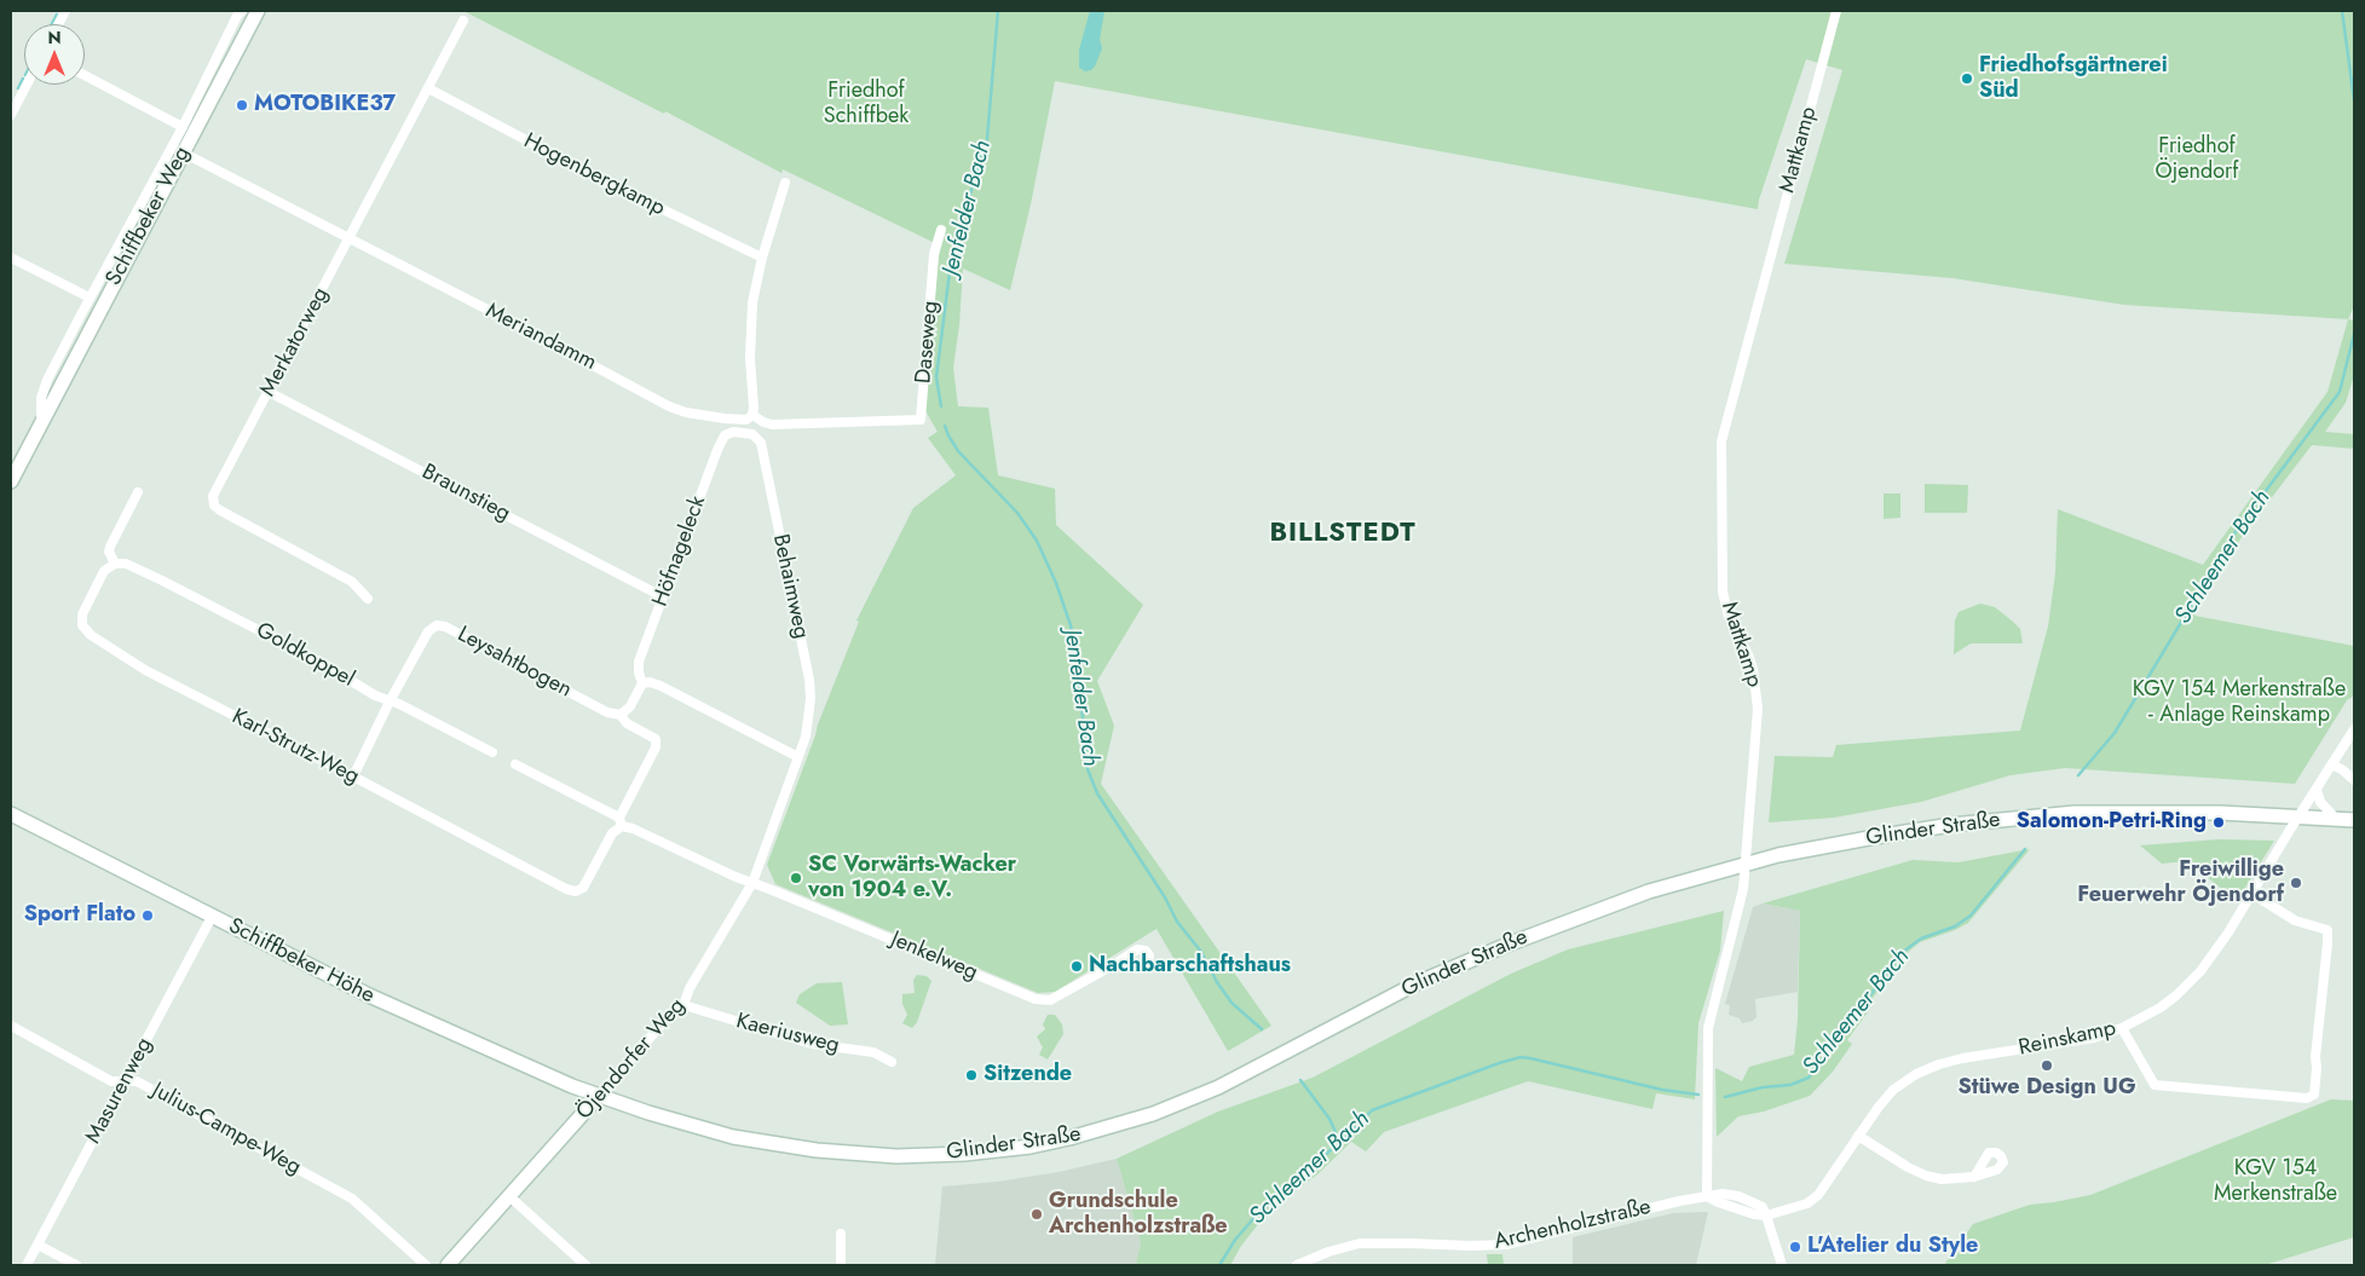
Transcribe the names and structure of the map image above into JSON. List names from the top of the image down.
{
  "streets": {
    "main road": [
      "Schiffbeker Weg",
      "Glinder Straße",
      "Schiffbeker Höhe",
      "Öjendorfer Weg"
    ],
    "street": [
      "Mattkamp",
      "Hogenbergkamp",
      "Meriandamm",
      "Merkatorweg",
      "Daseweg",
      "Braunstieg",
      "Höfnageleck",
      "Behaimweg",
      "Goldkoppel",
      "Leysahtbogen",
      "Karl-Strutz-Weg",
      "Jenkelweg",
      "Kaeriusweg",
      "Reinskamp",
      "Masurenweg",
      "Julius-Campe-Weg",
      "Archenholzstraße"
    ]
  },
  "crossings": [
    ["Mattkamp", "Glinder Straße"],
    ["Mattkamp", "Archenholzstraße"],
    ["Hogenbergkamp", "Merkatorweg"],
    ["Schiffbeker Weg", "Meriandamm"],
    ["Meriandamm", "Merkatorweg"],
    ["Meriandamm", "Daseweg"],
    ["Merkatorweg", "Braunstieg"],
    ["Braunstieg", "Höfnageleck"],
    ["Höfnageleck", "Behaimweg"],
    ["Höfnageleck", "Leysahtbogen"],
    ["Behaimweg", "Öjendorfer Weg"],
    ["Goldkoppel", "Leysahtbogen"],
    ["Goldkoppel", "Karl-Strutz-Weg"],
    ["Leysahtbogen", "Karl-Strutz-Weg"],
    ["Glinder Straße", "Schiffbeker Höhe"],
    ["Glinder Straße", "Reinskamp"],
    ["Glinder Straße", "Öjendorfer Weg"],
    ["Jenkelweg", "Öjendorfer Weg"],
    ["Schiffbeker Höhe", "Öjendorfer Weg"],
    ["Schiffbeker Höhe", "Masurenweg"],
    ["Kaeriusweg", "Öjendorfer Weg"],
    ["Reinskamp", "Archenholzstraße"],
    ["Masurenweg", "Julius-Campe-Weg"]
  ],
  "districts": ["BILLSTEDT"],
  "water": ["Jenfelder Bach", "Schleemer Bach"],
  "parks": [
    "Friedhof Schiffbek",
    "Friedhof Öjendorf",
    "KGV 154 Merkenstraße - Anlage Reinskamp",
    "KGV 154 Merkenstraße"
  ],
  "places": [
    "Friedhofsgärtnerei Süd",
    "MOTOBIKE37",
    "Salomon-Petri-Ring",
    "SC Vorwärts-Wacker von 1904 e.V.",
    "Freiwillige Feuerwehr Öjendorf",
    "Sport Flato",
    "Nachbarschaftshaus",
    "Stüwe Design UG",
    "Sitzende",
    "Grundschule Archenholzstraße",
    "L'Atelier du Style"
  ],
  "north": "top"
}
